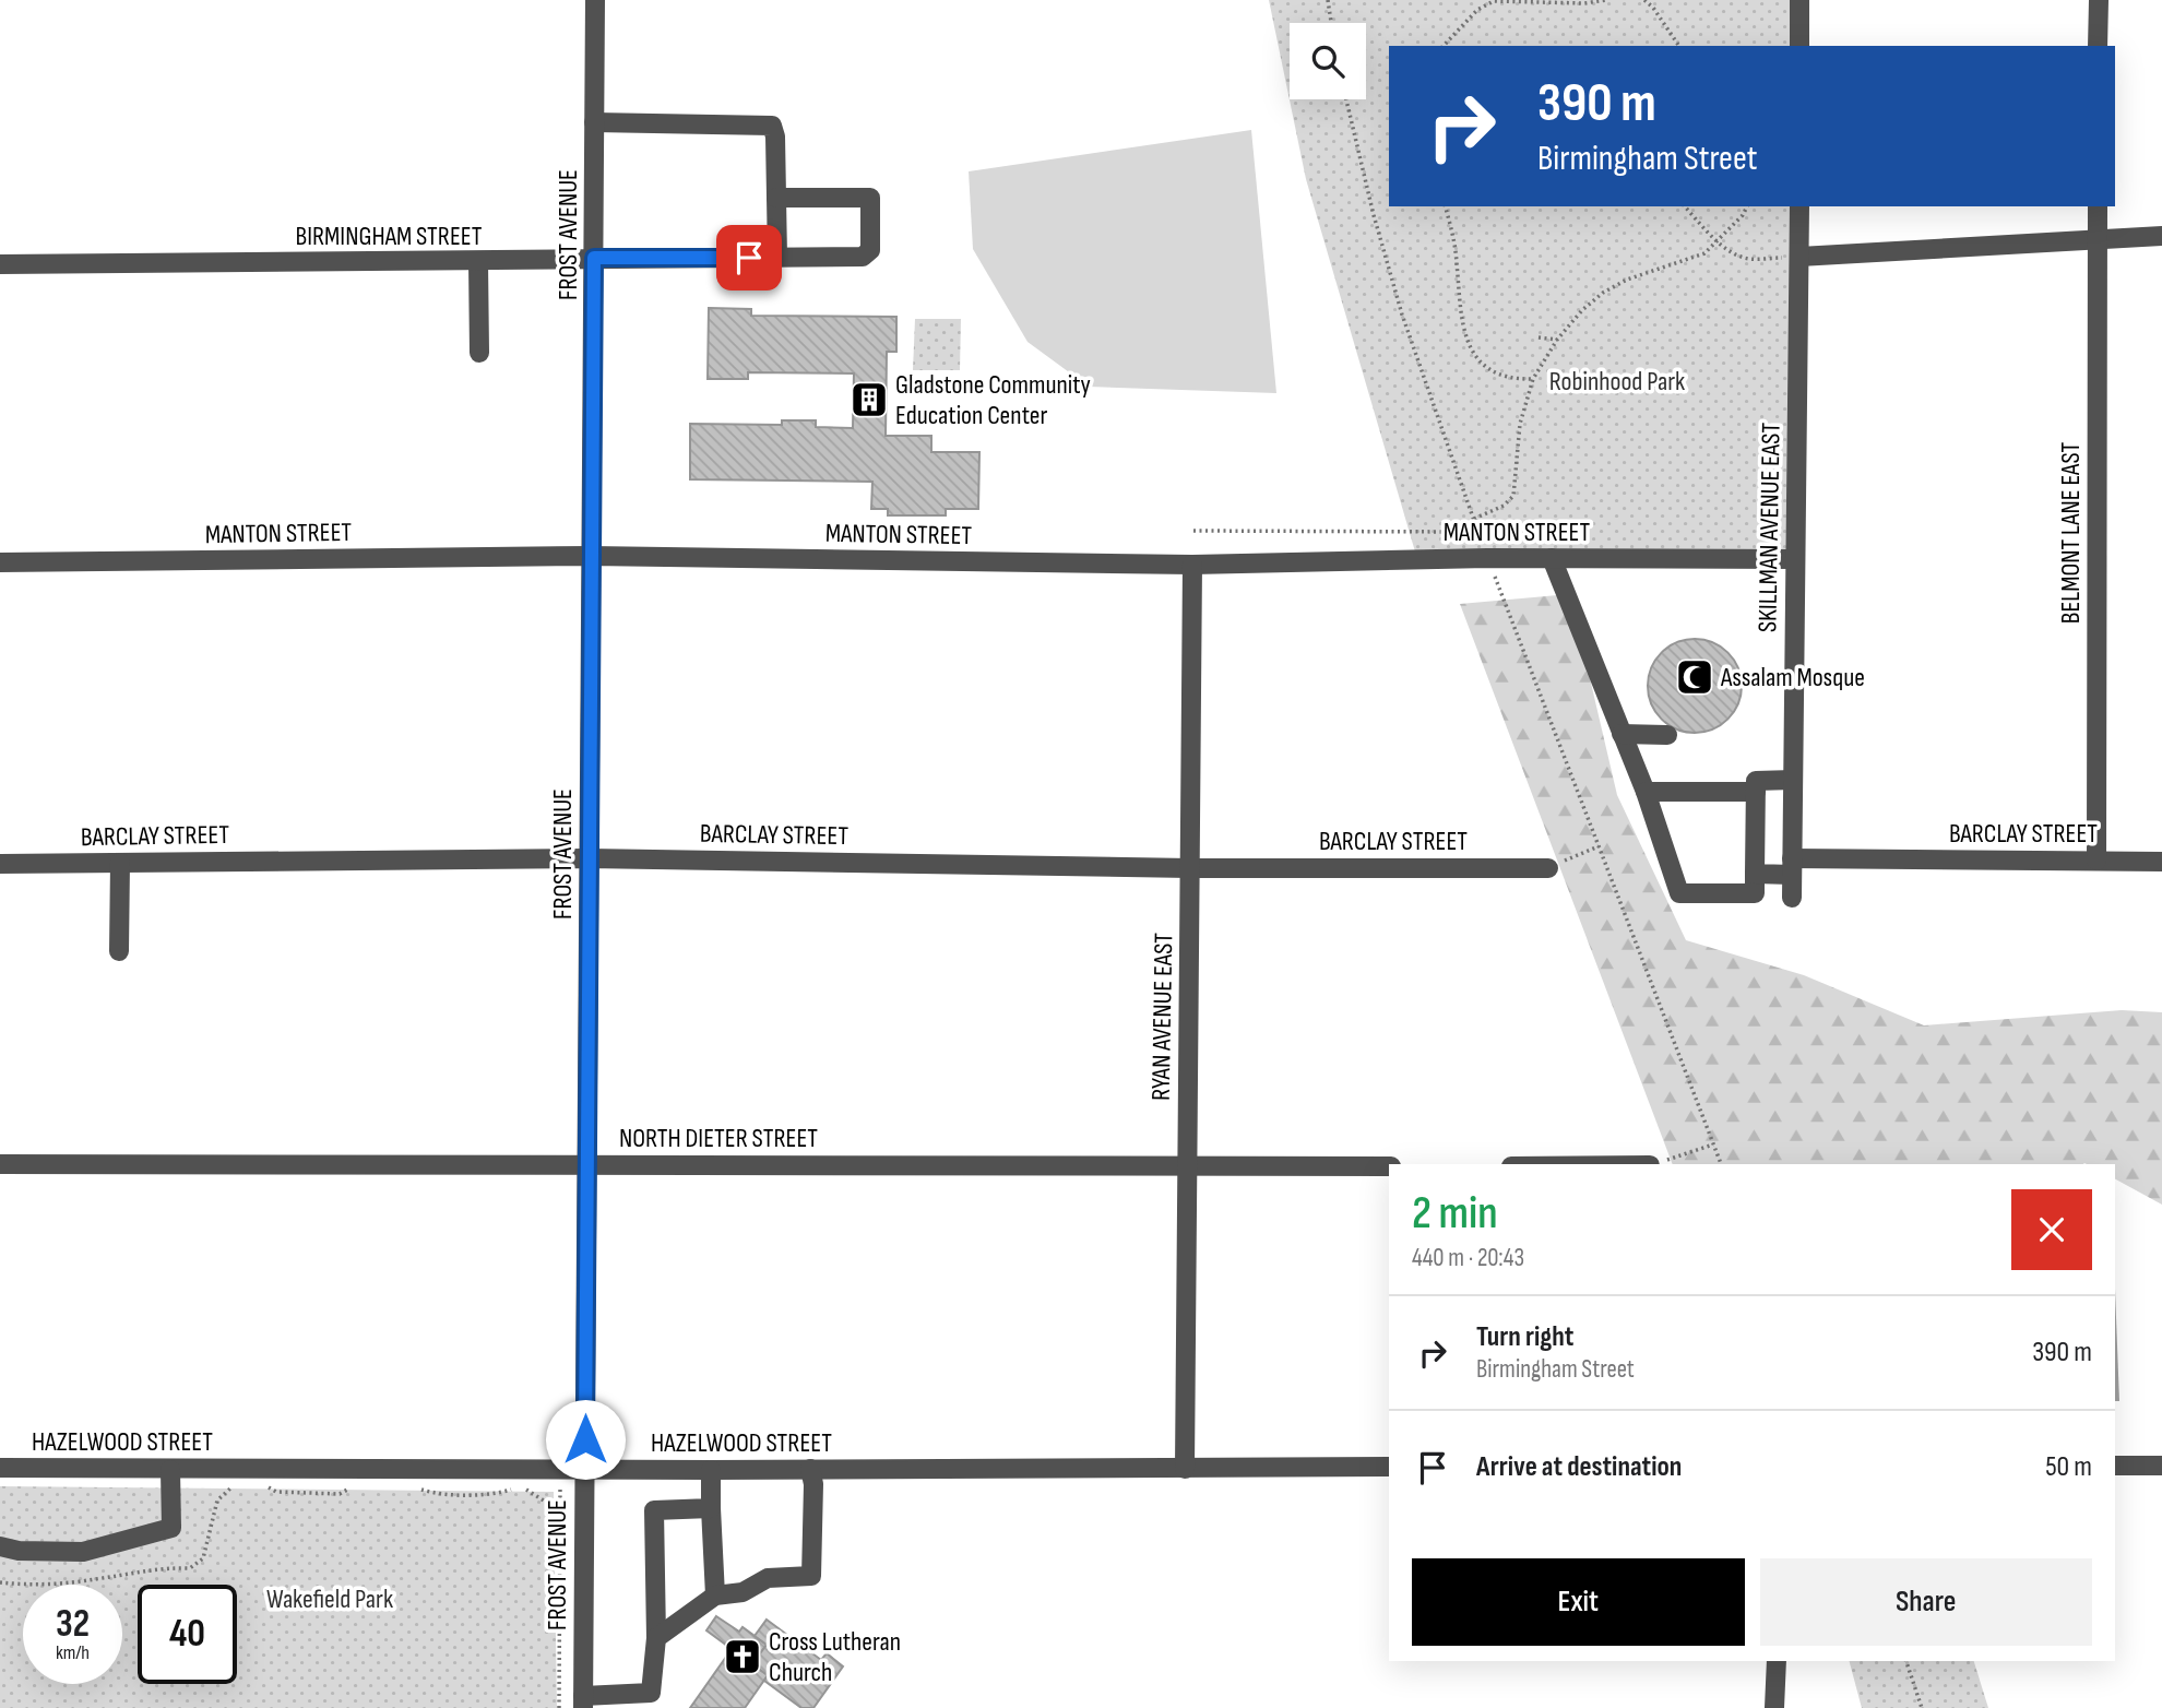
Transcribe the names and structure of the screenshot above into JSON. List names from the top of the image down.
{
  "streets": {
    "street": [
      "FROST AVENUE",
      "BIRMINGHAM STREET",
      "SKILLMAN AVENUE EAST",
      "MANTON STREET",
      "BELMONT LANE EAST",
      "BARCLAY STREET",
      "RYAN AVENUE EAST",
      "NORTH DIETER STREET",
      "HAZELWOOD STREET"
    ]
  },
  "crossings": [
    ["FROST AVENUE", "BIRMINGHAM STREET"],
    ["FROST AVENUE", "MANTON STREET"],
    ["FROST AVENUE", "BARCLAY STREET"],
    ["FROST AVENUE", "NORTH DIETER STREET"],
    ["FROST AVENUE", "HAZELWOOD STREET"],
    ["SKILLMAN AVENUE EAST", "MANTON STREET"],
    ["SKILLMAN AVENUE EAST", "BARCLAY STREET"],
    ["MANTON STREET", "RYAN AVENUE EAST"],
    ["BELMONT LANE EAST", "BARCLAY STREET"],
    ["BARCLAY STREET", "RYAN AVENUE EAST"],
    ["RYAN AVENUE EAST", "NORTH DIETER STREET"],
    ["RYAN AVENUE EAST", "HAZELWOOD STREET"]
  ],
  "parks": ["Robinhood Park", "Wakefield Park"],
  "places": {
    "building": ["Gladstone Community Education Center"],
    "mosque": ["Assalam Mosque"],
    "church": ["Cross Lutheran Church"]
  },
  "page": {
    "turn": ["390 m", "Birmingham Street"],
    "heading": ["2 min", "440 m · 20:43"],
    "list": [
      {
        "name": "Turn right",
        "note": "Birmingham Street",
        "value": "390 m"
      },
      {
        "name": "Arrive at destination",
        "value": "50 m"
      }
    ],
    "buttons": ["Exit", "Share"],
    "speed": "32 km/h",
    "limit": "40"
  }
}
